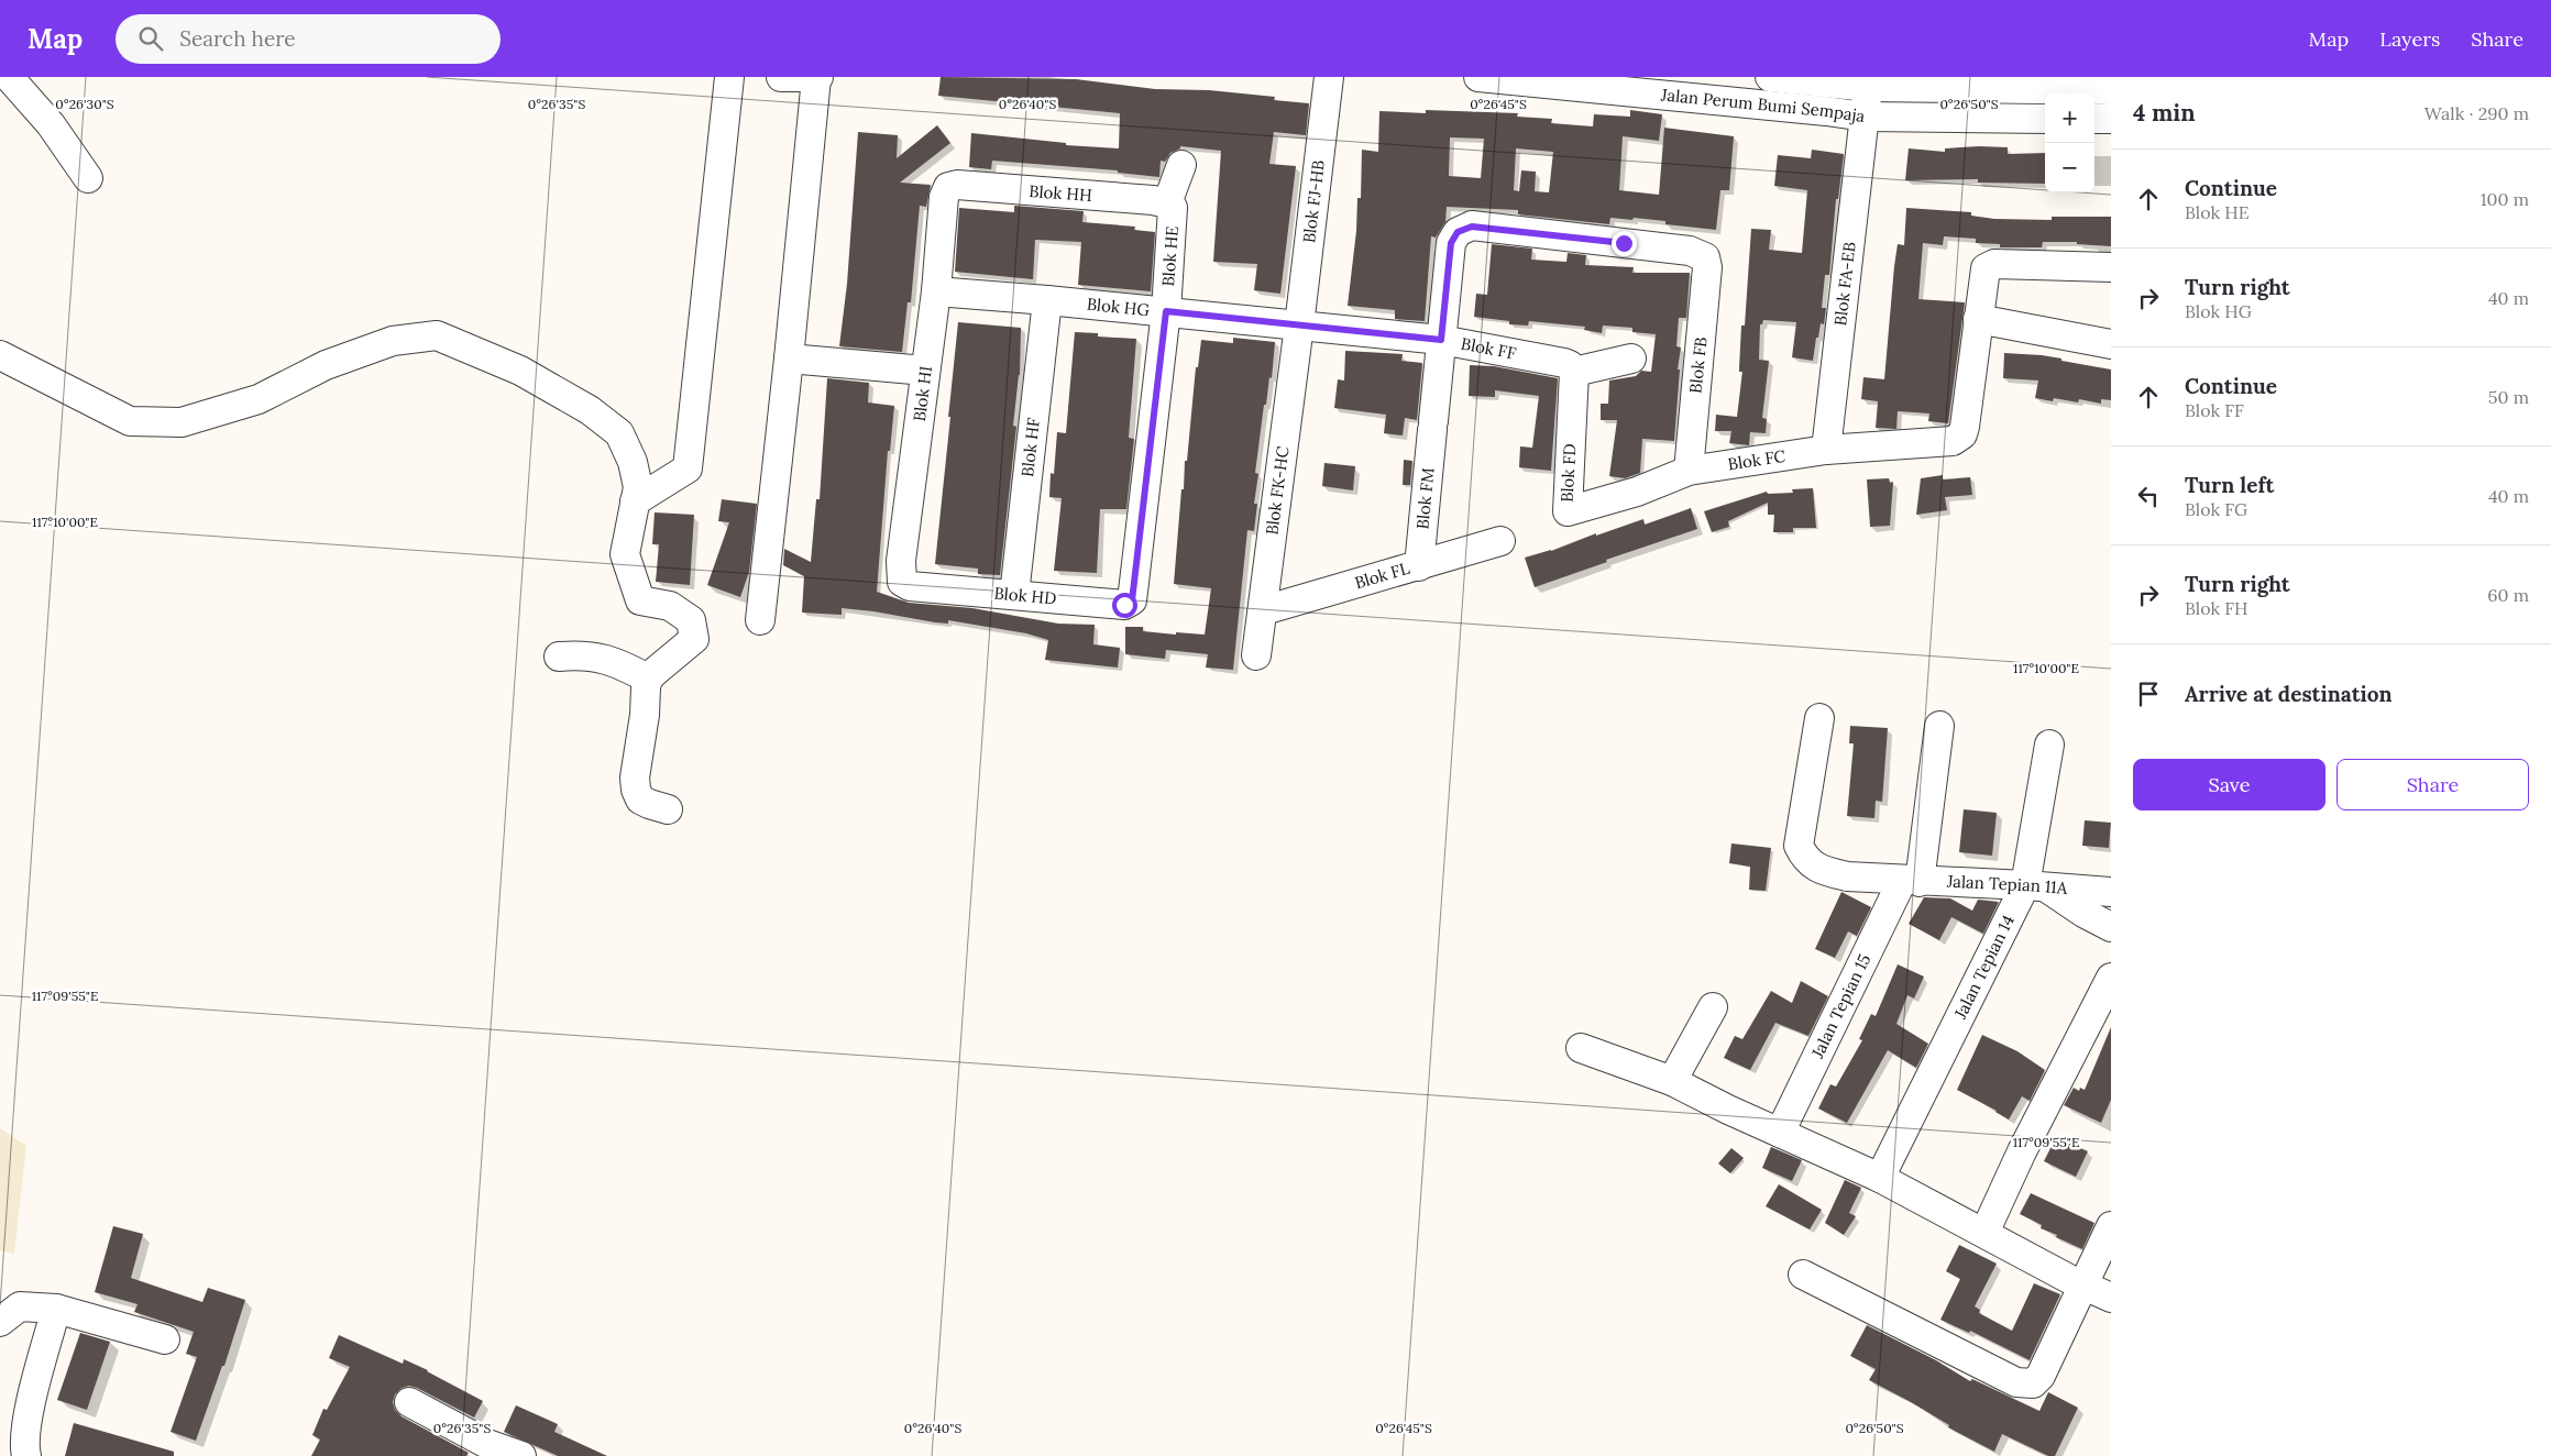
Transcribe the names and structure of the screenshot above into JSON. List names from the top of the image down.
{
  "streets": {
    "street": [
      "Jalan Perum Bumi Sempaja",
      "Blok HH",
      "Blok FJ-HB",
      "Blok HE",
      "Blok FA-EB",
      "Blok HG",
      "Blok FF",
      "Blok FB",
      "Blok HI",
      "Blok HF",
      "Blok FC",
      "Blok FD",
      "Blok FK-HC",
      "Blok FM",
      "Blok FL",
      "Blok HD",
      "Jalan Tepian 11A",
      "Jalan Tepian 14",
      "Jalan Tepian 15"
    ]
  },
  "crossings": [
    ["Jalan Perum Bumi Sempaja", "Blok FA-EB"],
    ["Blok HH", "Blok HE"],
    ["Blok HH", "Blok HI"],
    ["Blok FJ-HB", "Blok HG"],
    ["Blok FJ-HB", "Blok FF"],
    ["Blok FJ-HB", "Blok FK-HC"],
    ["Blok HE", "Blok HG"],
    ["Blok HE", "Blok HD"],
    ["Blok FA-EB", "Blok FC"],
    ["Blok HG", "Blok FF"],
    ["Blok HG", "Blok HI"],
    ["Blok HG", "Blok HF"],
    ["Blok HG", "Blok FK-HC"],
    ["Blok FF", "Blok FD"],
    ["Blok FF", "Blok FK-HC"],
    ["Blok FF", "Blok FM"],
    ["Blok FB", "Blok FC"],
    ["Blok FB", "Blok FD"],
    ["Blok FB", "Blok FM"],
    ["Blok HI", "Blok HD"],
    ["Blok HF", "Blok HD"],
    ["Blok FC", "Blok FD"],
    ["Blok FK-HC", "Blok FL"],
    ["Blok FM", "Blok FL"],
    ["Jalan Tepian 11A", "Jalan Tepian 14"],
    ["Jalan Tepian 11A", "Jalan Tepian 15"]
  ],
  "page": {
    "header": "Map",
    "search": "Search here",
    "nav": ["Map", "Layers", "Share"],
    "heading": ["4 min", "Walk · 290 m"],
    "map_buttons": ["+", "−"],
    "list": [
      ["Continue", "Blok HE", "100 m"],
      ["Turn right", "Blok HG", "40 m"],
      ["Continue", "Blok FF", "50 m"],
      ["Turn left", "Blok FG", "40 m"],
      ["Turn right", "Blok FH", "60 m"],
      "Arrive at destination"
    ],
    "buttons": ["Save", "Share"]
  },
  "coordinates": [
    "0°26'30\"S",
    "0°26'35\"S",
    "0°26'40\"S",
    "0°26'45\"S",
    "0°26'50\"S",
    "117°10'00\"E",
    "117°09'55\"E"
  ]
}
